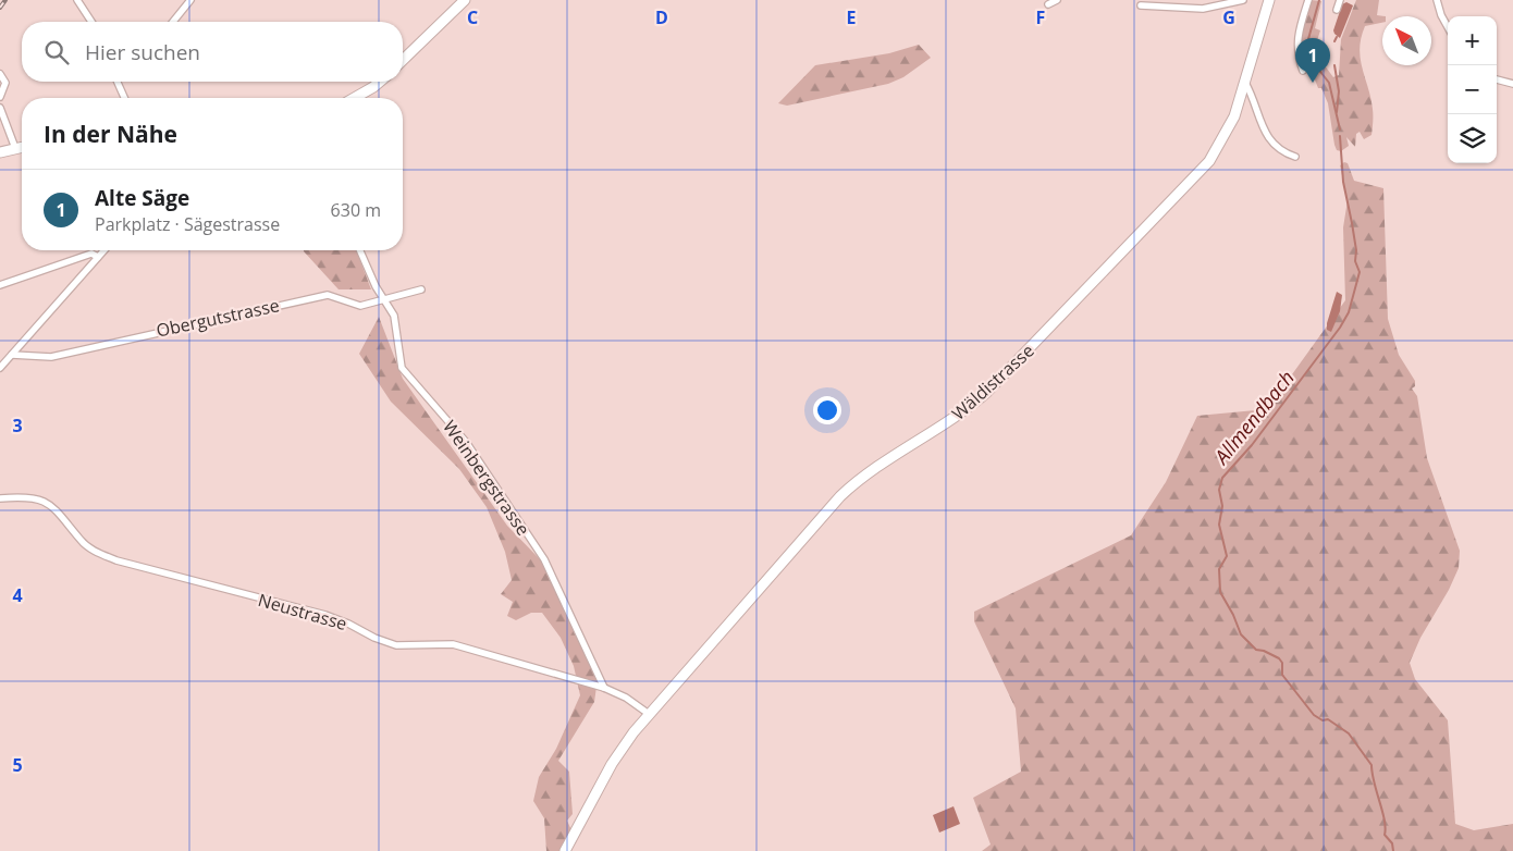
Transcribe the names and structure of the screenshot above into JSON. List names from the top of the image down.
{
  "streets": {
    "main road": ["Wäldistrasse"],
    "street": ["Obergutstrasse", "Weinbergstrasse", "Neustrasse"]
  },
  "crossings": [
    ["Obergutstrasse", "Weinbergstrasse"],
    ["Wäldistrasse", "Neustrasse"],
    ["Weinbergstrasse", "Neustrasse"]
  ],
  "water": ["Allmendbach"],
  "north": "top left",
  "page": {
    "map_buttons": ["+", "−"],
    "search": "Hier suchen",
    "pins": "1",
    "heading": "In der Nähe",
    "list": [
      {
        "mark": "1",
        "name": "Alte Säge",
        "note": "Parkplatz · Sägestrasse",
        "value": "630 m"
      }
    ]
  },
  "grid": {
    "columns": [
      "C",
      "D",
      "E",
      "F",
      "G"
    ],
    "rows": ["3", "4", "5"]
  }
}
